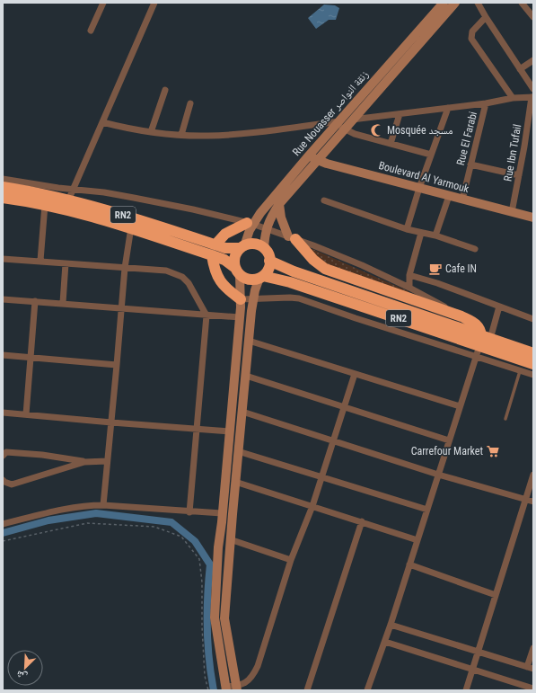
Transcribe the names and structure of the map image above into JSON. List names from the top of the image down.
{
  "streets": {
    "highway": ["RN2"],
    "main road": ["Rue Nouasser زنقة النواصر", "Boulevard Al Yarmouk"],
    "street": ["Rue El Farabi", "Rue Ibn Tufail"]
  },
  "crossings": [
    ["Rue Nouasser زنقة النواصر", "Boulevard Al Yarmouk"],
    ["Rue Nouasser زنقة النواصر", "RN2"],
    ["Rue El Farabi", "Boulevard Al Yarmouk"],
    ["Rue Ibn Tufail", "Boulevard Al Yarmouk"]
  ],
  "places": {
    "mosque": ["Mosquée مسجد"],
    "cafe": ["Cafe IN"],
    "supermarket": ["Carrefour Market"]
  },
  "north": "bottom left"
}
